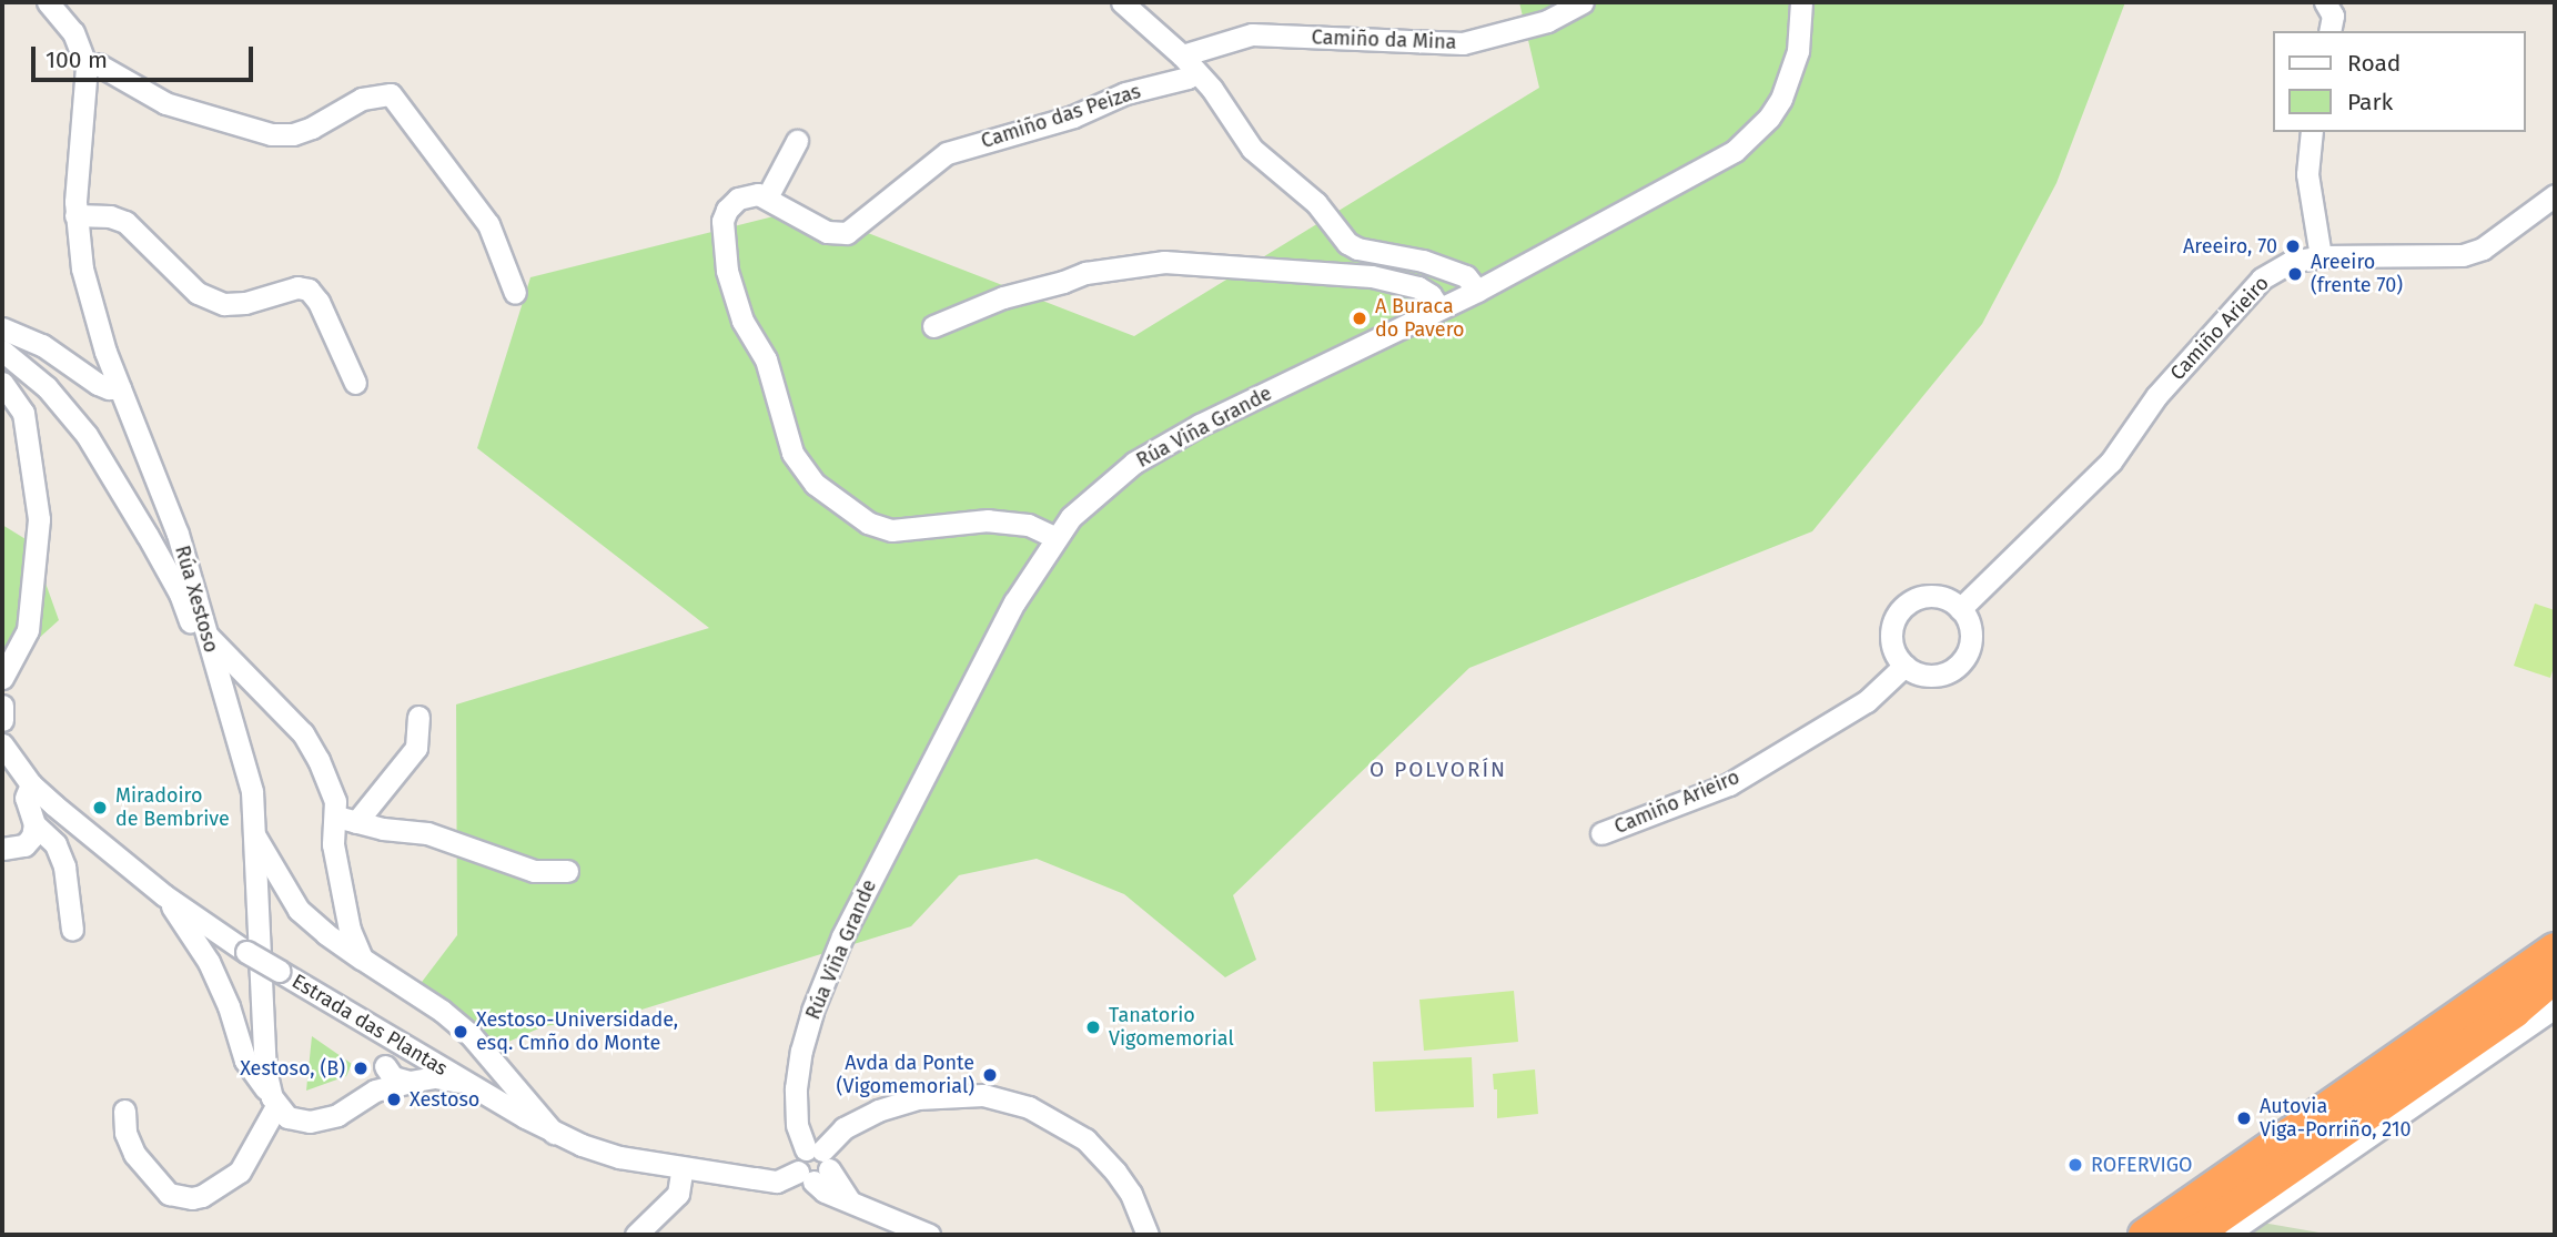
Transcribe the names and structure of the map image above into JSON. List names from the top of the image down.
{
  "streets": {
    "street": [
      "Camiño da Mina",
      "Camiño das Peizas",
      "Camiño Arieiro",
      "Rúa Viña Grande",
      "Rúa Xestoso",
      "Estrada das Plantas"
    ]
  },
  "crossings": [
    ["Camiño da Mina", "Camiño das Peizas"],
    ["Rúa Viña Grande", "Estrada das Plantas"]
  ],
  "districts": ["O POLVORÍN"],
  "places": [
    "Areeiro, 70",
    "Areeiro (frente 70)",
    "A Buraca do Pavero",
    "Miradoiro de Bembrive",
    "Tanatorio Vigomemorial",
    "Xestoso-Universidade, esq. Cmño do Monte",
    "Xestoso, (B)",
    "Avda da Ponte (Vigomemorial)",
    "Xestoso",
    "Autovia Viga-Porriño, 210",
    "ROFERVIGO"
  ],
  "legend": ["Road", "Park"],
  "scale_bar": "100 m"
}
